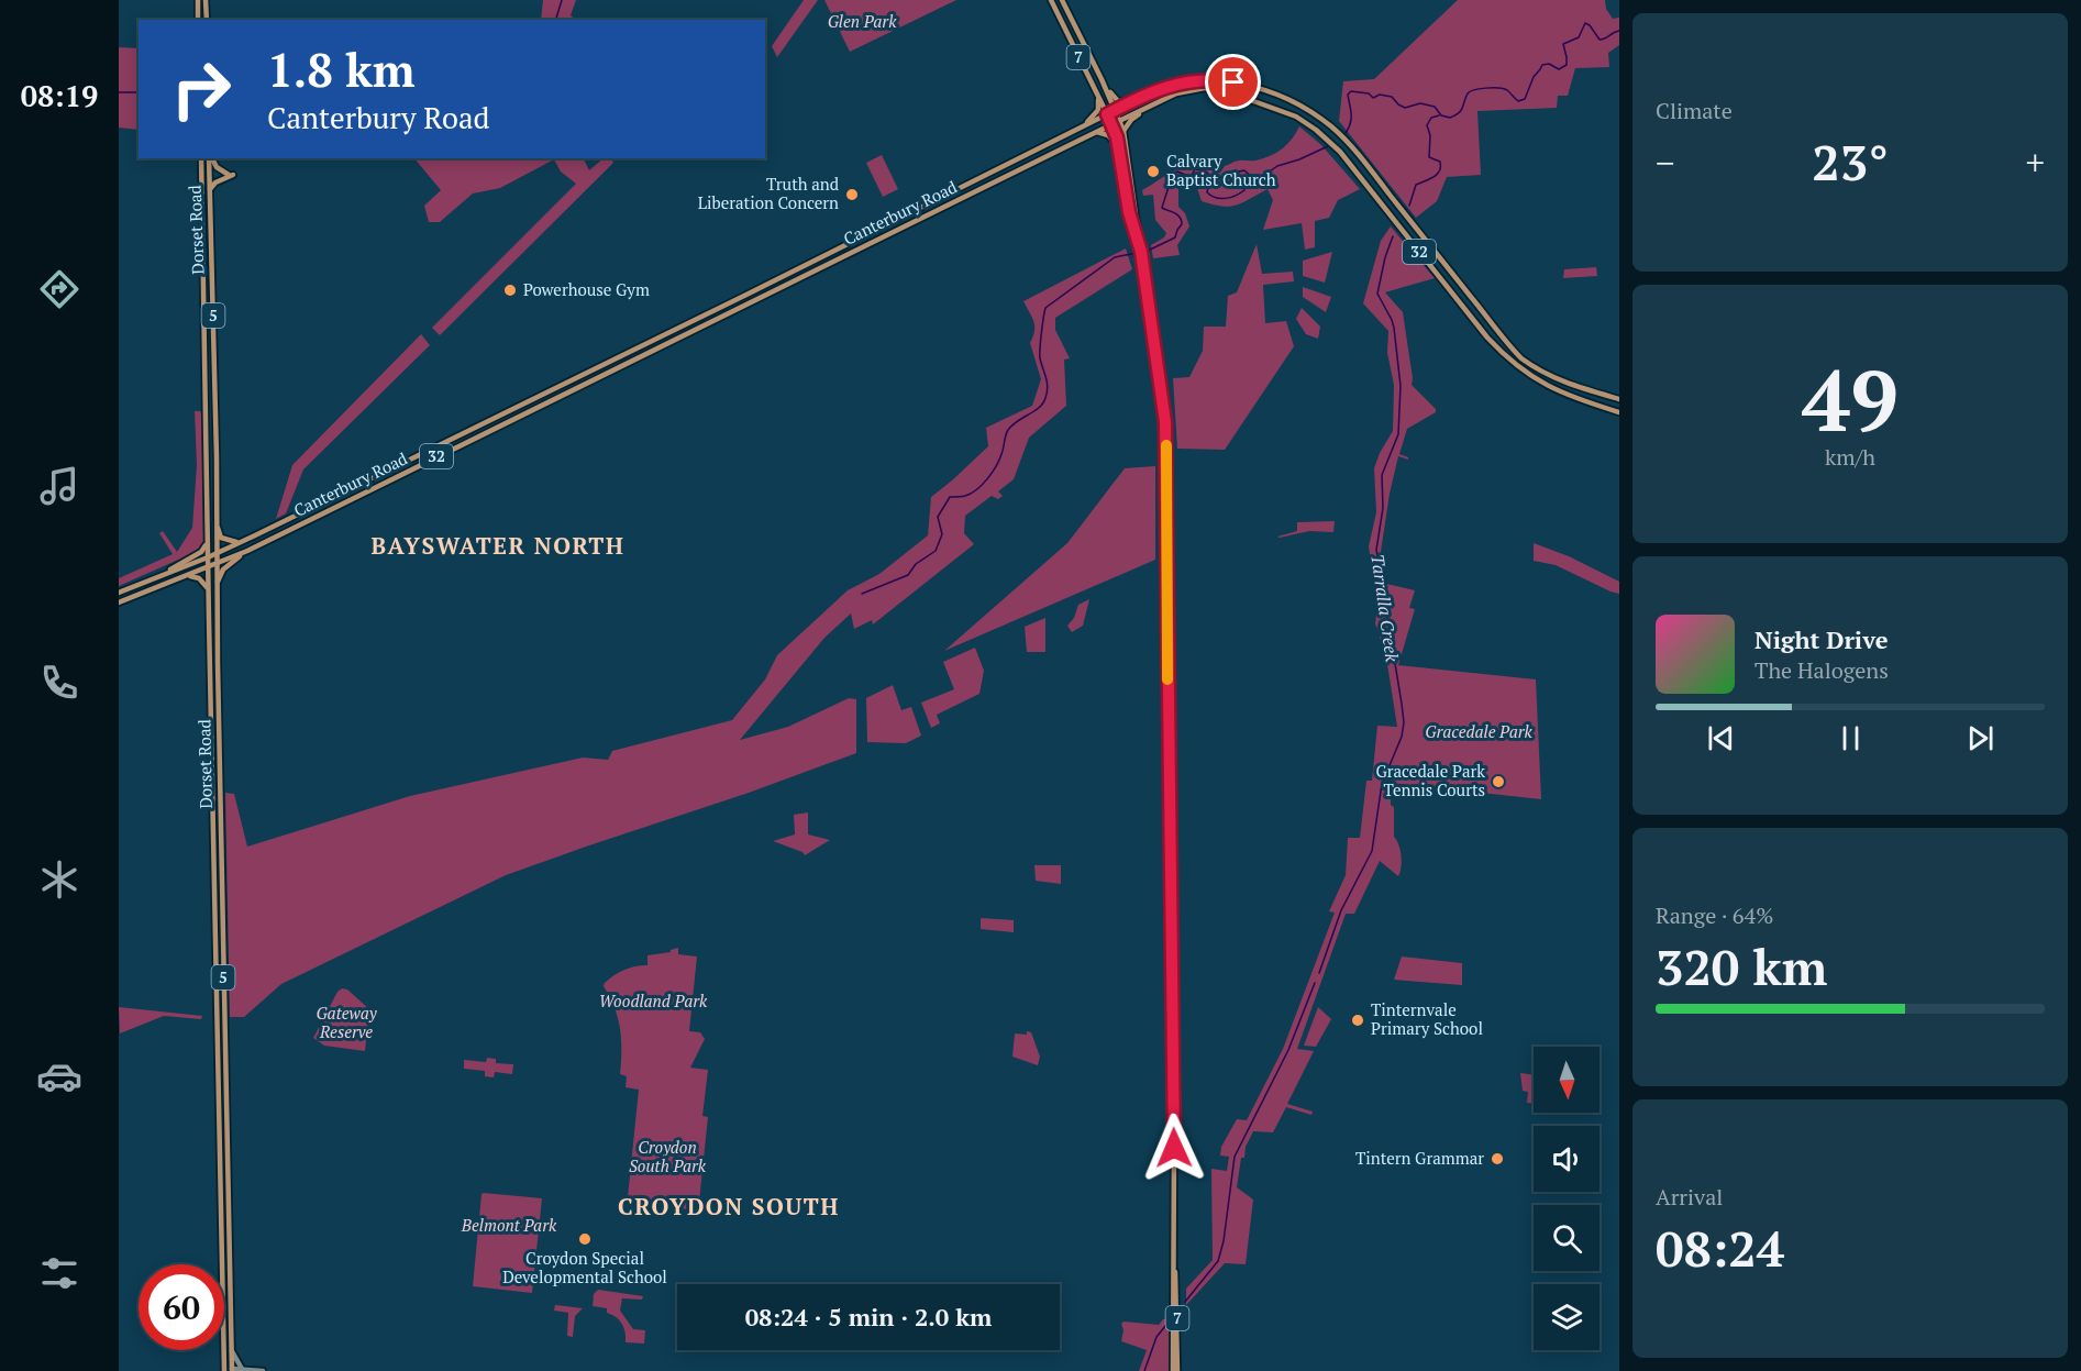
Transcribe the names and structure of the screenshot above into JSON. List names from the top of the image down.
{
  "streets": {
    "main road": [
      "7",
      "Canterbury Road",
      "Dorset Road",
      "32",
      "5"
    ]
  },
  "crossings": [
    ["7", "Canterbury Road"],
    ["Canterbury Road", "Dorset Road"]
  ],
  "districts": ["BAYSWATER NORTH", "CROYDON SOUTH"],
  "water": ["Tarralla Creek"],
  "parks": [
    "Glen Park",
    "Gracedale Park",
    "Woodland Park",
    "Gateway Reserve",
    "Croydon South Park",
    "Belmont Park"
  ],
  "places": [
    "Calvary Baptist Church",
    "Truth and Liberation Concern",
    "Powerhouse Gym",
    "Gracedale Park Tennis Courts",
    "Tinternvale Primary School",
    "Tintern Grammar",
    "Croydon Special Developmental School"
  ],
  "north": "bottom",
  "page": {
    "tabs": "08:19",
    "tile": [
      "Climate",
      ["49", "km/h"],
      ["Range · 64%", "320 km"],
      ["Arrival", "08:24"]
    ],
    "turn": ["1.8 km", "Canterbury Road"],
    "heat": ["−", "23°", "+"],
    "song": ["Night Drive", "The Halogens"],
    "limit": "60",
    "trip": "08:24 · 5 min · 2.0 km"
  }
}
